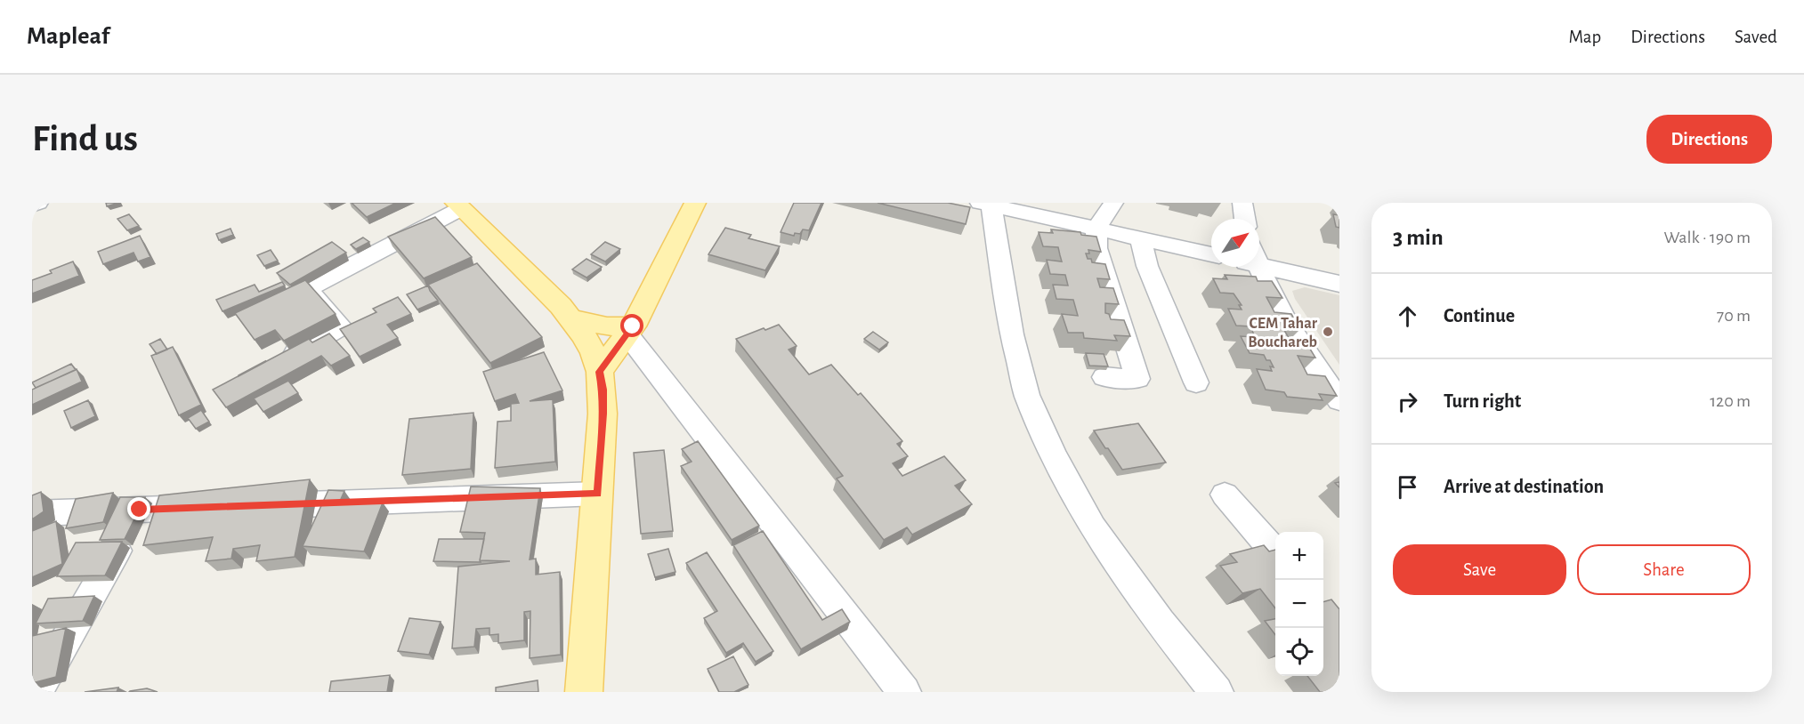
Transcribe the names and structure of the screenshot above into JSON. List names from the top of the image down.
{
  "places": ["CEM Tahar Bouchareb"],
  "north": "top right",
  "page": {
    "header": "Mapleaf",
    "nav": ["Map", "Directions", "Saved"],
    "buttons": [
      "Directions",
      ["Save", "Share"]
    ],
    "title": "Find us",
    "heading": ["3 min", "Walk · 190 m"],
    "list": [
      ["Continue", "70 m"],
      ["Turn right", "120 m"],
      "Arrive at destination"
    ],
    "map_buttons": ["+", "−"]
  }
}
